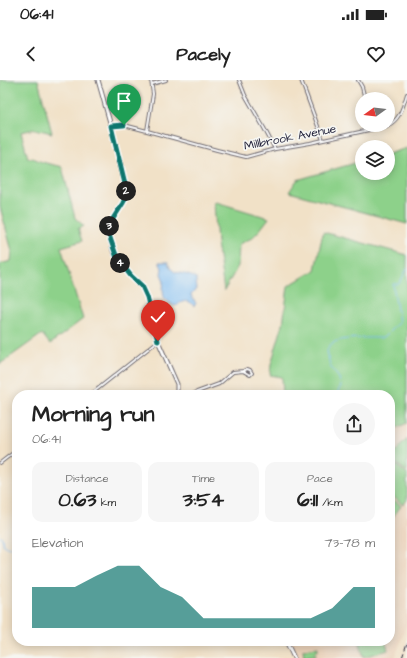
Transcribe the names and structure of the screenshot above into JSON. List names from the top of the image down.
{
  "streets": {
    "street": ["Millbrook Avenue"]
  },
  "north": "left",
  "page": {
    "status": "06:41",
    "header": "Pacely",
    "pins": ["2", "3", "4"],
    "heading": ["Morning run", "06:41"],
    "stats": [
      ["Distance", "0.63 km"],
      ["Time", "3:54"],
      ["Pace", "6:11 /km"]
    ],
    "chart": ["Elevation", "73–78 m"]
  }
}
